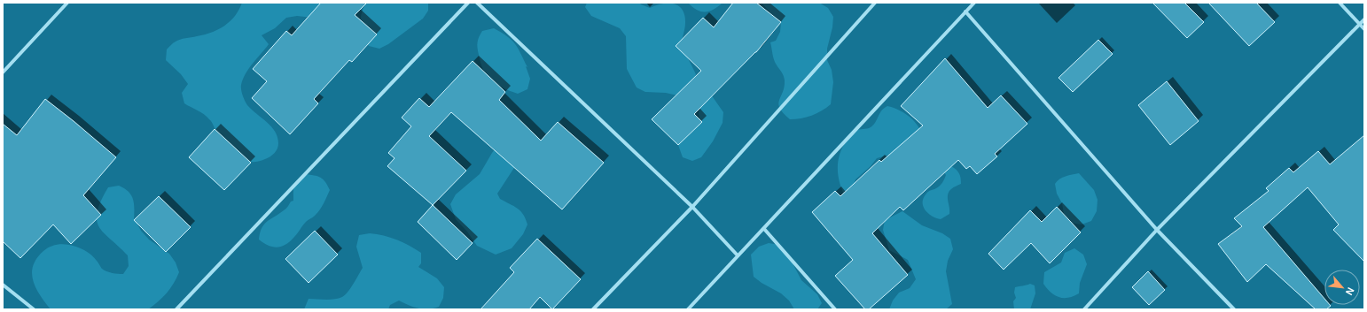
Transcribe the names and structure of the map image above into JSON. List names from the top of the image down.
{
  "north": "bottom right"
}
